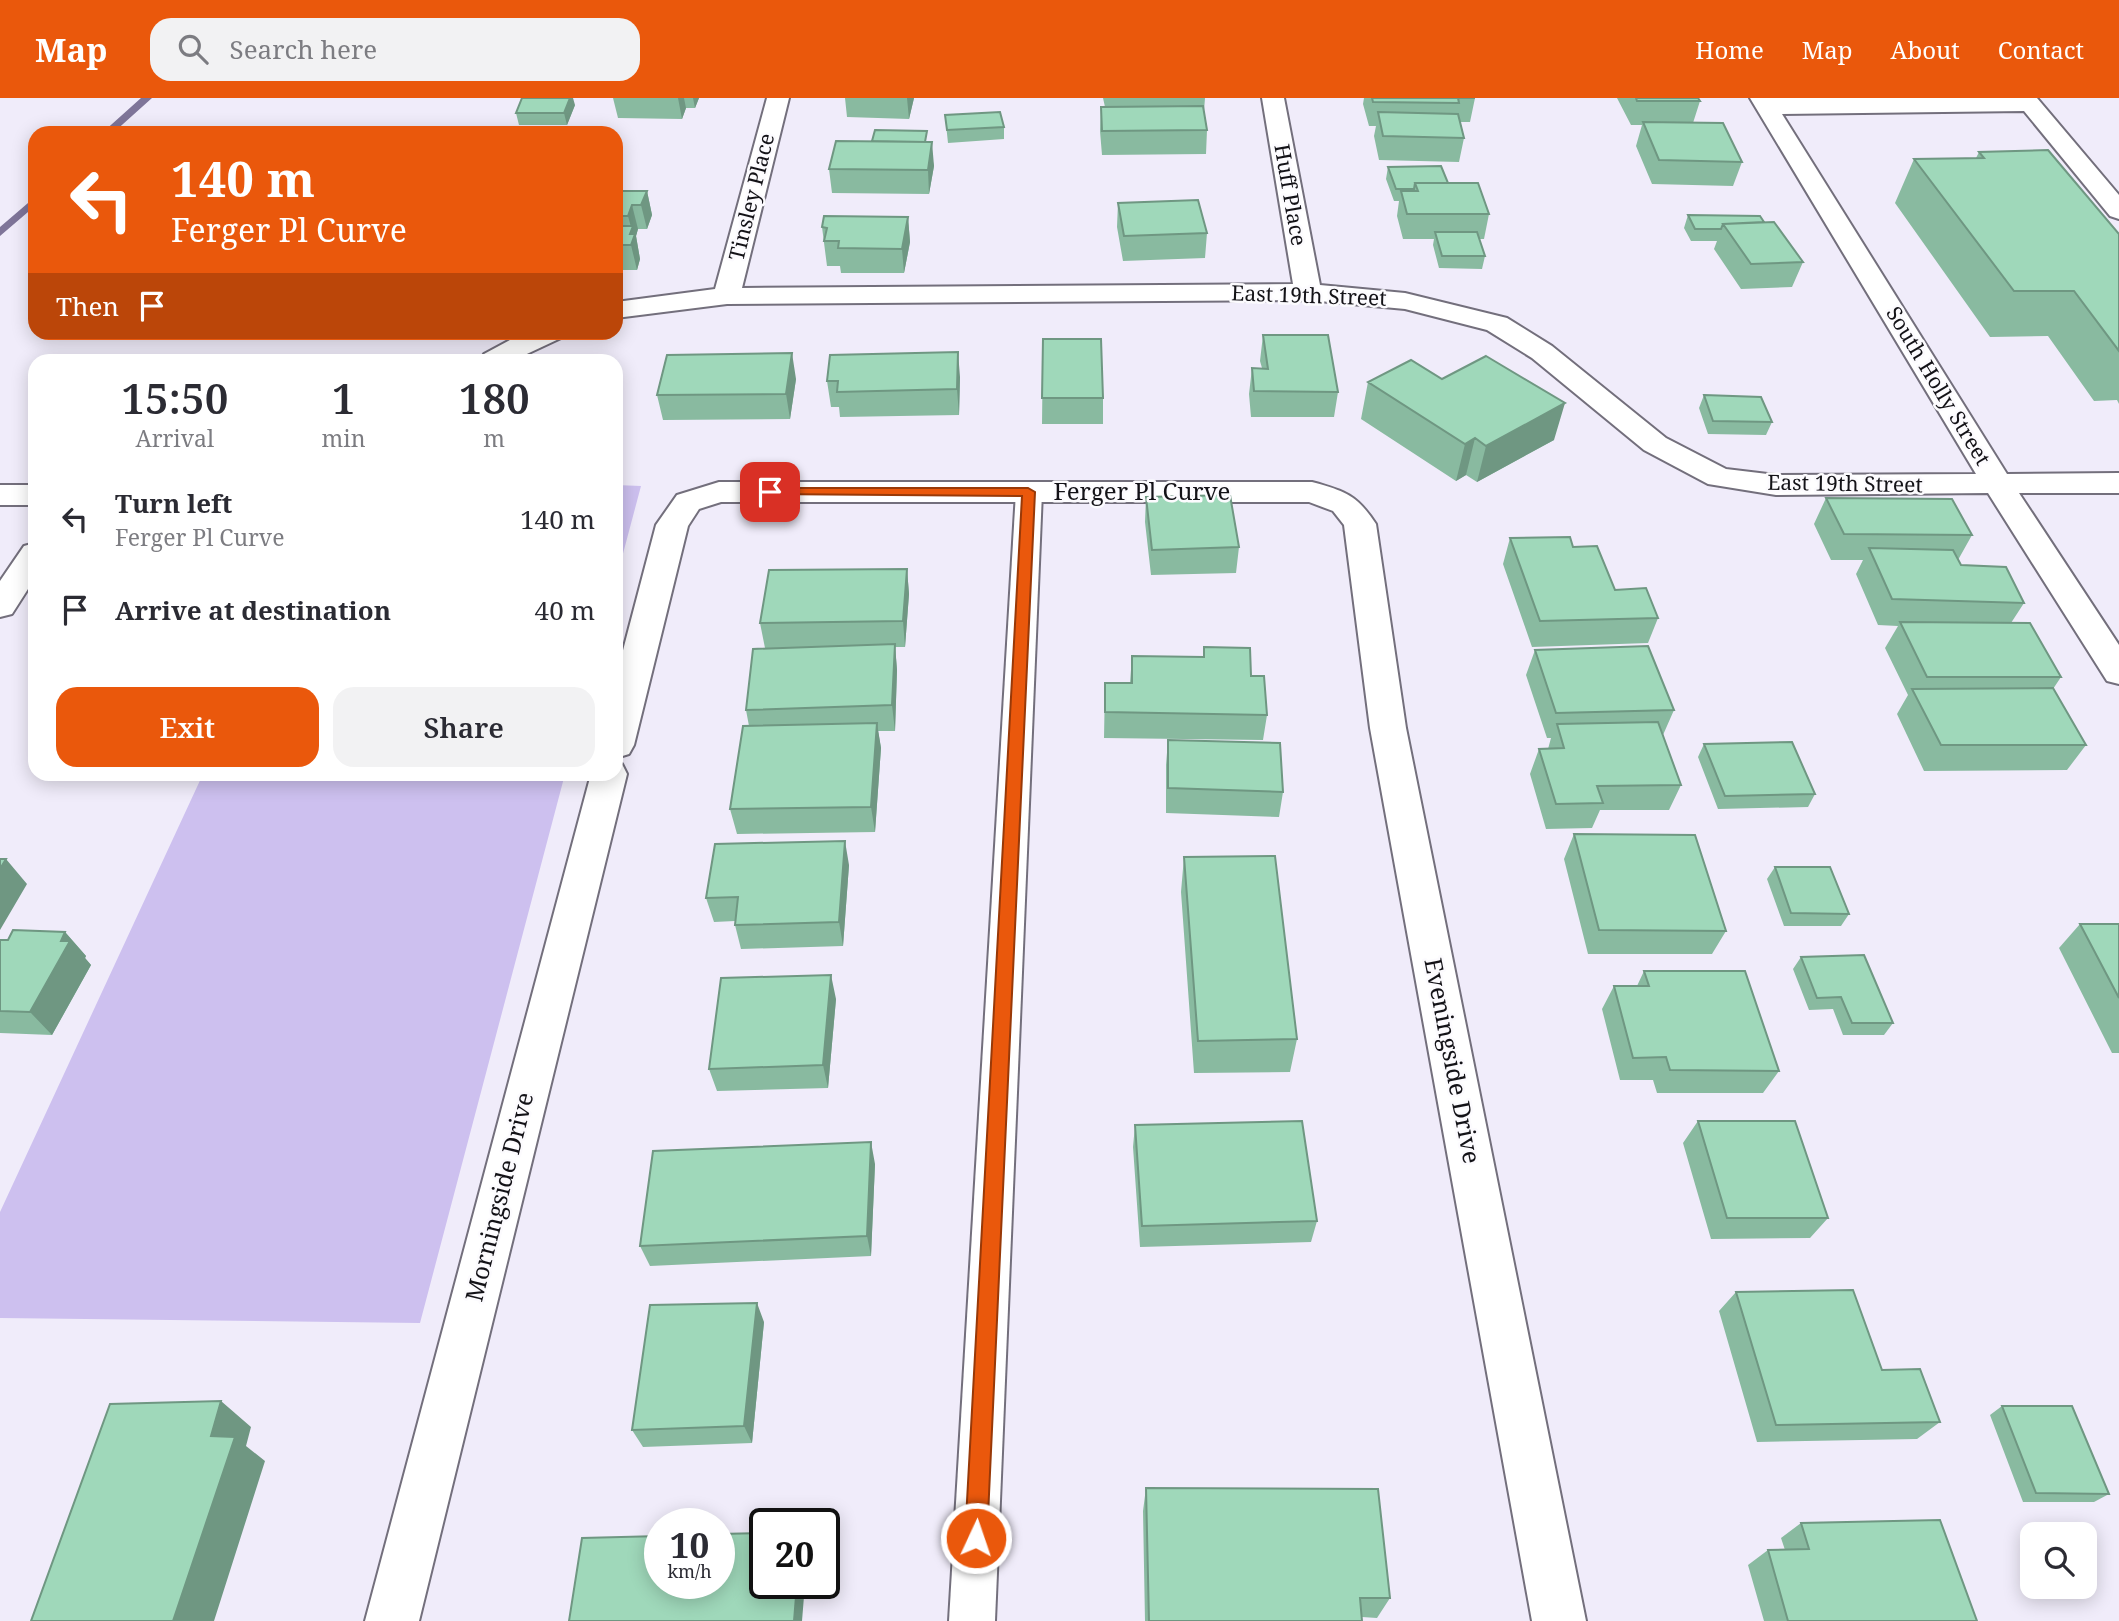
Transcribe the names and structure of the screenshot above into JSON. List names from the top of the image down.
{
  "streets": {
    "street": [
      "Huff Place",
      "Tinsley Place",
      "East 19th Street",
      "South Holly Street",
      "Ferger Pl Curve",
      "Eveningside Drive",
      "Morningside Drive"
    ]
  },
  "crossings": [
    ["Huff Place", "East 19th Street"],
    ["Tinsley Place", "East 19th Street"],
    ["East 19th Street", "South Holly Street"],
    ["Ferger Pl Curve", "Eveningside Drive"]
  ],
  "page": {
    "header": "Map",
    "search": "Search here",
    "nav": [
      "Home",
      "Map",
      "About",
      "Contact"
    ],
    "turn": ["140 m", "Ferger Pl Curve"],
    "then": "Then",
    "eta": [
      "15:50",
      "Arrival",
      "1",
      "min",
      "180",
      "m"
    ],
    "list": [
      {
        "name": "Turn left",
        "note": "Ferger Pl Curve",
        "value": "140 m"
      },
      {
        "name": "Arrive at destination",
        "value": "40 m"
      }
    ],
    "buttons": ["Exit", "Share"],
    "speed": "10 km/h",
    "limit": "20"
  }
}
